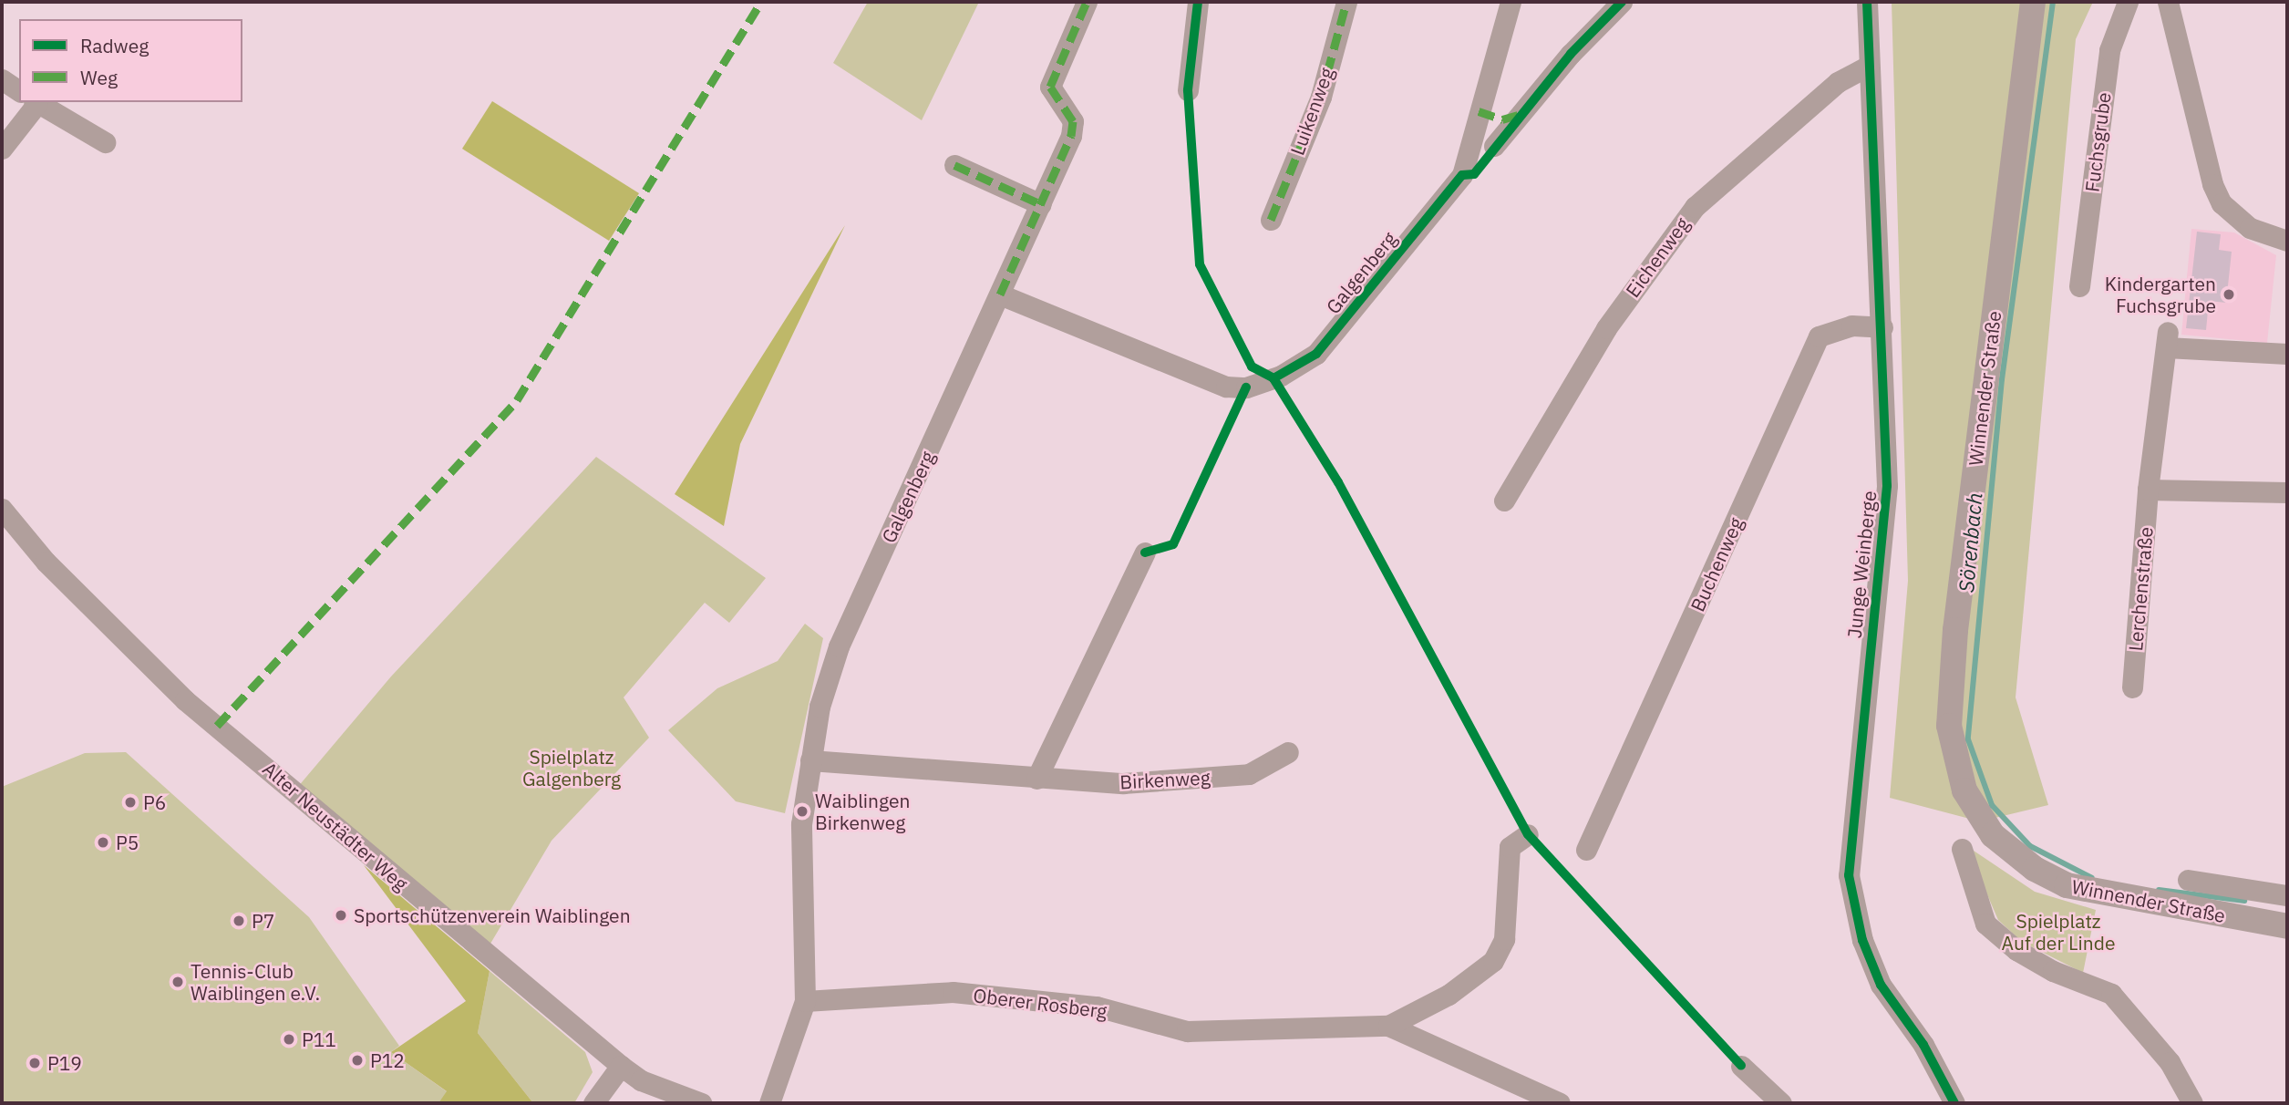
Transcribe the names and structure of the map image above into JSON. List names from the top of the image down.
{
  "streets": {
    "street": [
      "Luikenweg",
      "Fuchsgrube",
      "Eichenweg",
      "Galgenberg",
      "Winnender Straße",
      "Buchenweg",
      "Junge Weinberge",
      "Lerchenstraße",
      "Birkenweg",
      "Alter Neustädter Weg",
      "Oberer Rosberg"
    ]
  },
  "crossings": [
    ["Eichenweg", "Junge Weinberge"],
    ["Galgenberg", "Birkenweg"],
    ["Galgenberg", "Oberer Rosberg"],
    ["Buchenweg", "Junge Weinberge"]
  ],
  "water": ["Sörenbach"],
  "parks": ["Spielplatz Galgenberg", "Spielplatz Auf der Linde"],
  "places": [
    "Kindergarten Fuchsgrube",
    "P6",
    "Waiblingen Birkenweg",
    "P5",
    "Sportschützenverein Waiblingen",
    "P7",
    "Tennis-Club Waiblingen e.V.",
    "P11",
    "P12",
    "P19"
  ],
  "legend": ["Radweg", "Weg"]
}
